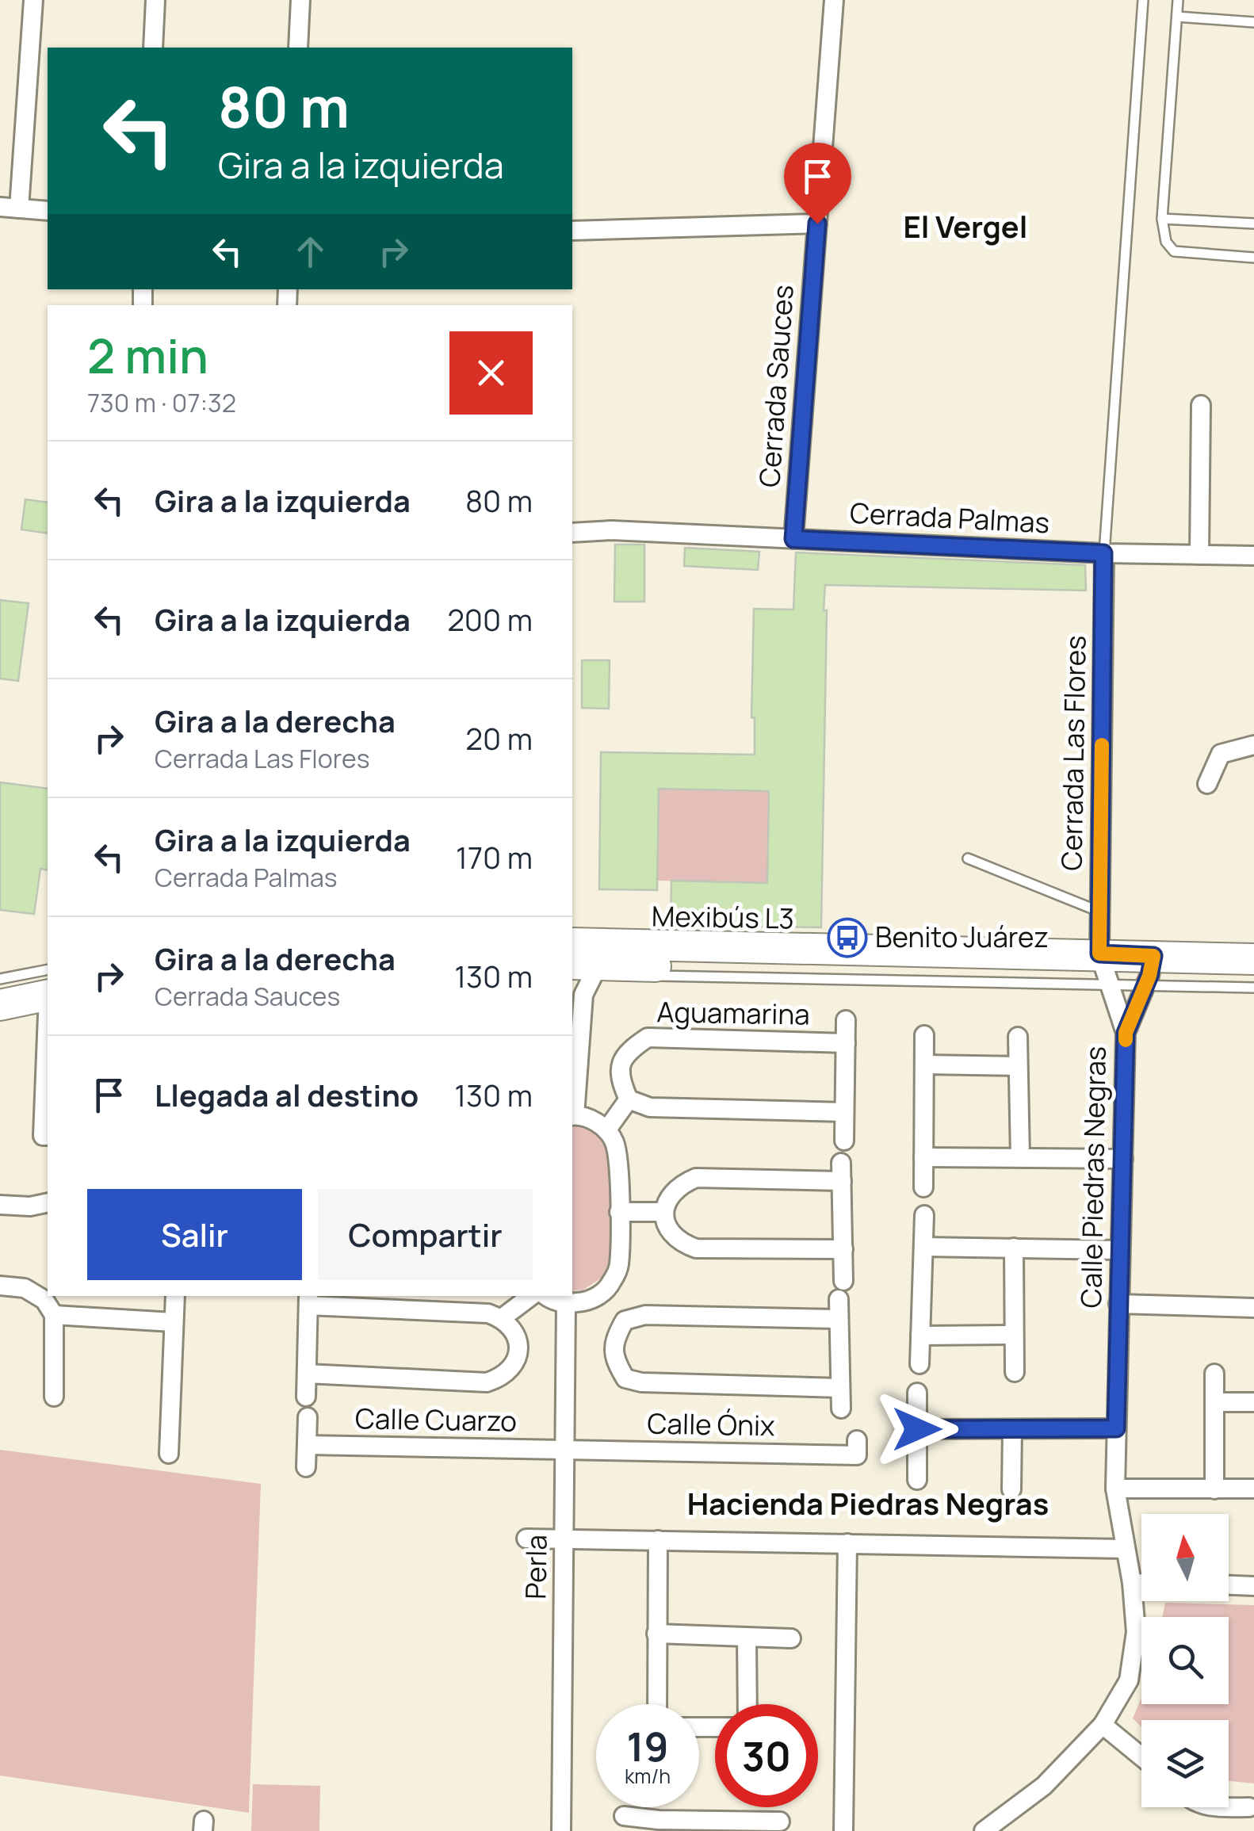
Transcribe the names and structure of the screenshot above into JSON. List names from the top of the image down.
{
  "streets": {
    "street": [
      "Cerrada Sauces",
      "Cerrada Palmas",
      "Cerrada Las Flores",
      "Aguamarina",
      "Calle Piedras Negras",
      "Calle Cuarzo",
      "Calle Ónix",
      "Perla"
    ],
    "lane": ["Mexibús L3"]
  },
  "crossings": [
    ["Cerrada Sauces", "Cerrada Palmas"],
    ["Cerrada Palmas", "Cerrada Las Flores"],
    ["Cerrada Las Flores", "Mexibús L3"],
    ["Cerrada Las Flores", "Calle Piedras Negras"],
    ["Mexibús L3", "Calle Piedras Negras"],
    ["Calle Cuarzo", "Calle Ónix"],
    ["Calle Cuarzo", "Perla"],
    ["Calle Ónix", "Perla"]
  ],
  "districts": ["El Vergel", "Hacienda Piedras Negras"],
  "places": {
    "bus stop": ["Benito Juárez"]
  },
  "north": "top",
  "page": {
    "turn": ["80 m", "Gira a la izquierda"],
    "heading": ["2 min", "730 m · 07:32"],
    "list": [
      {
        "name": "Gira a la izquierda",
        "value": "80 m"
      },
      {
        "name": "Gira a la izquierda",
        "value": "200 m"
      },
      {
        "name": "Gira a la derecha",
        "note": "Cerrada Las Flores",
        "value": "20 m"
      },
      {
        "name": "Gira a la izquierda",
        "note": "Cerrada Palmas",
        "value": "170 m"
      },
      {
        "name": "Gira a la derecha",
        "note": "Cerrada Sauces",
        "value": "130 m"
      },
      {
        "name": "Llegada al destino",
        "value": "130 m"
      }
    ],
    "buttons": ["Salir", "Compartir"],
    "speed": "19 km/h",
    "limit": "30"
  }
}
